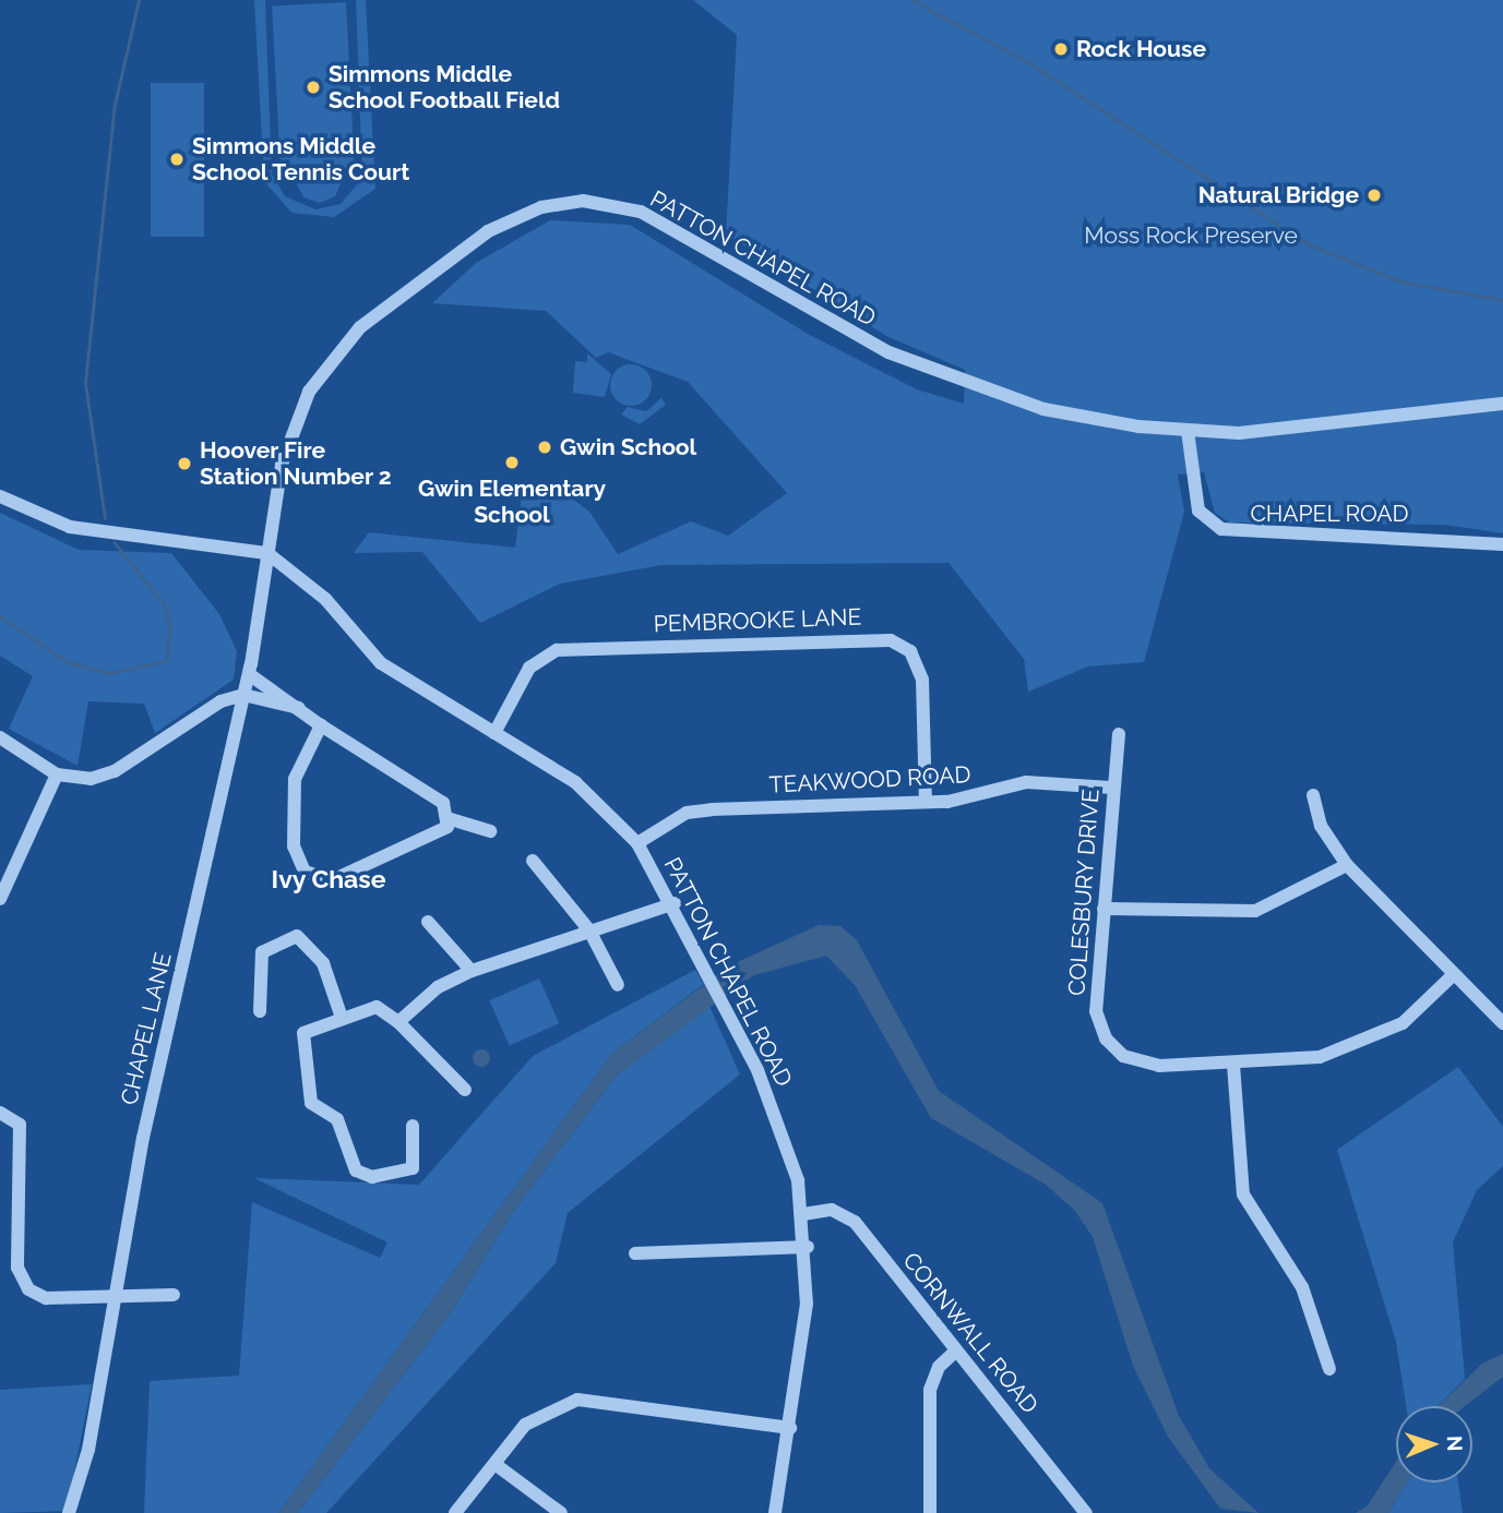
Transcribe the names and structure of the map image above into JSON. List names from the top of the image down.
{
  "streets": {
    "street": [
      "PATTON CHAPEL ROAD",
      "CHAPEL ROAD",
      "PEMBROOKE LANE",
      "TEAKWOOD ROAD",
      "COLESBURY DRIVE",
      "CHAPEL LANE",
      "CORNWALL ROAD"
    ]
  },
  "crossings": [
    ["PATTON CHAPEL ROAD", "CHAPEL ROAD"],
    ["PATTON CHAPEL ROAD", "PEMBROOKE LANE"],
    ["PATTON CHAPEL ROAD", "TEAKWOOD ROAD"],
    ["PATTON CHAPEL ROAD", "CHAPEL LANE"],
    ["PATTON CHAPEL ROAD", "CORNWALL ROAD"],
    ["PEMBROOKE LANE", "TEAKWOOD ROAD"],
    ["TEAKWOOD ROAD", "COLESBURY DRIVE"]
  ],
  "districts": ["Ivy Chase"],
  "parks": ["Moss Rock Preserve"],
  "places": [
    "Rock House",
    "Simmons Middle School Football Field",
    "Simmons Middle School Tennis Court",
    "Natural Bridge",
    "Gwin School",
    "Gwin Elementary School",
    "Hoover Fire Station Number 2"
  ],
  "north": "right"
}
